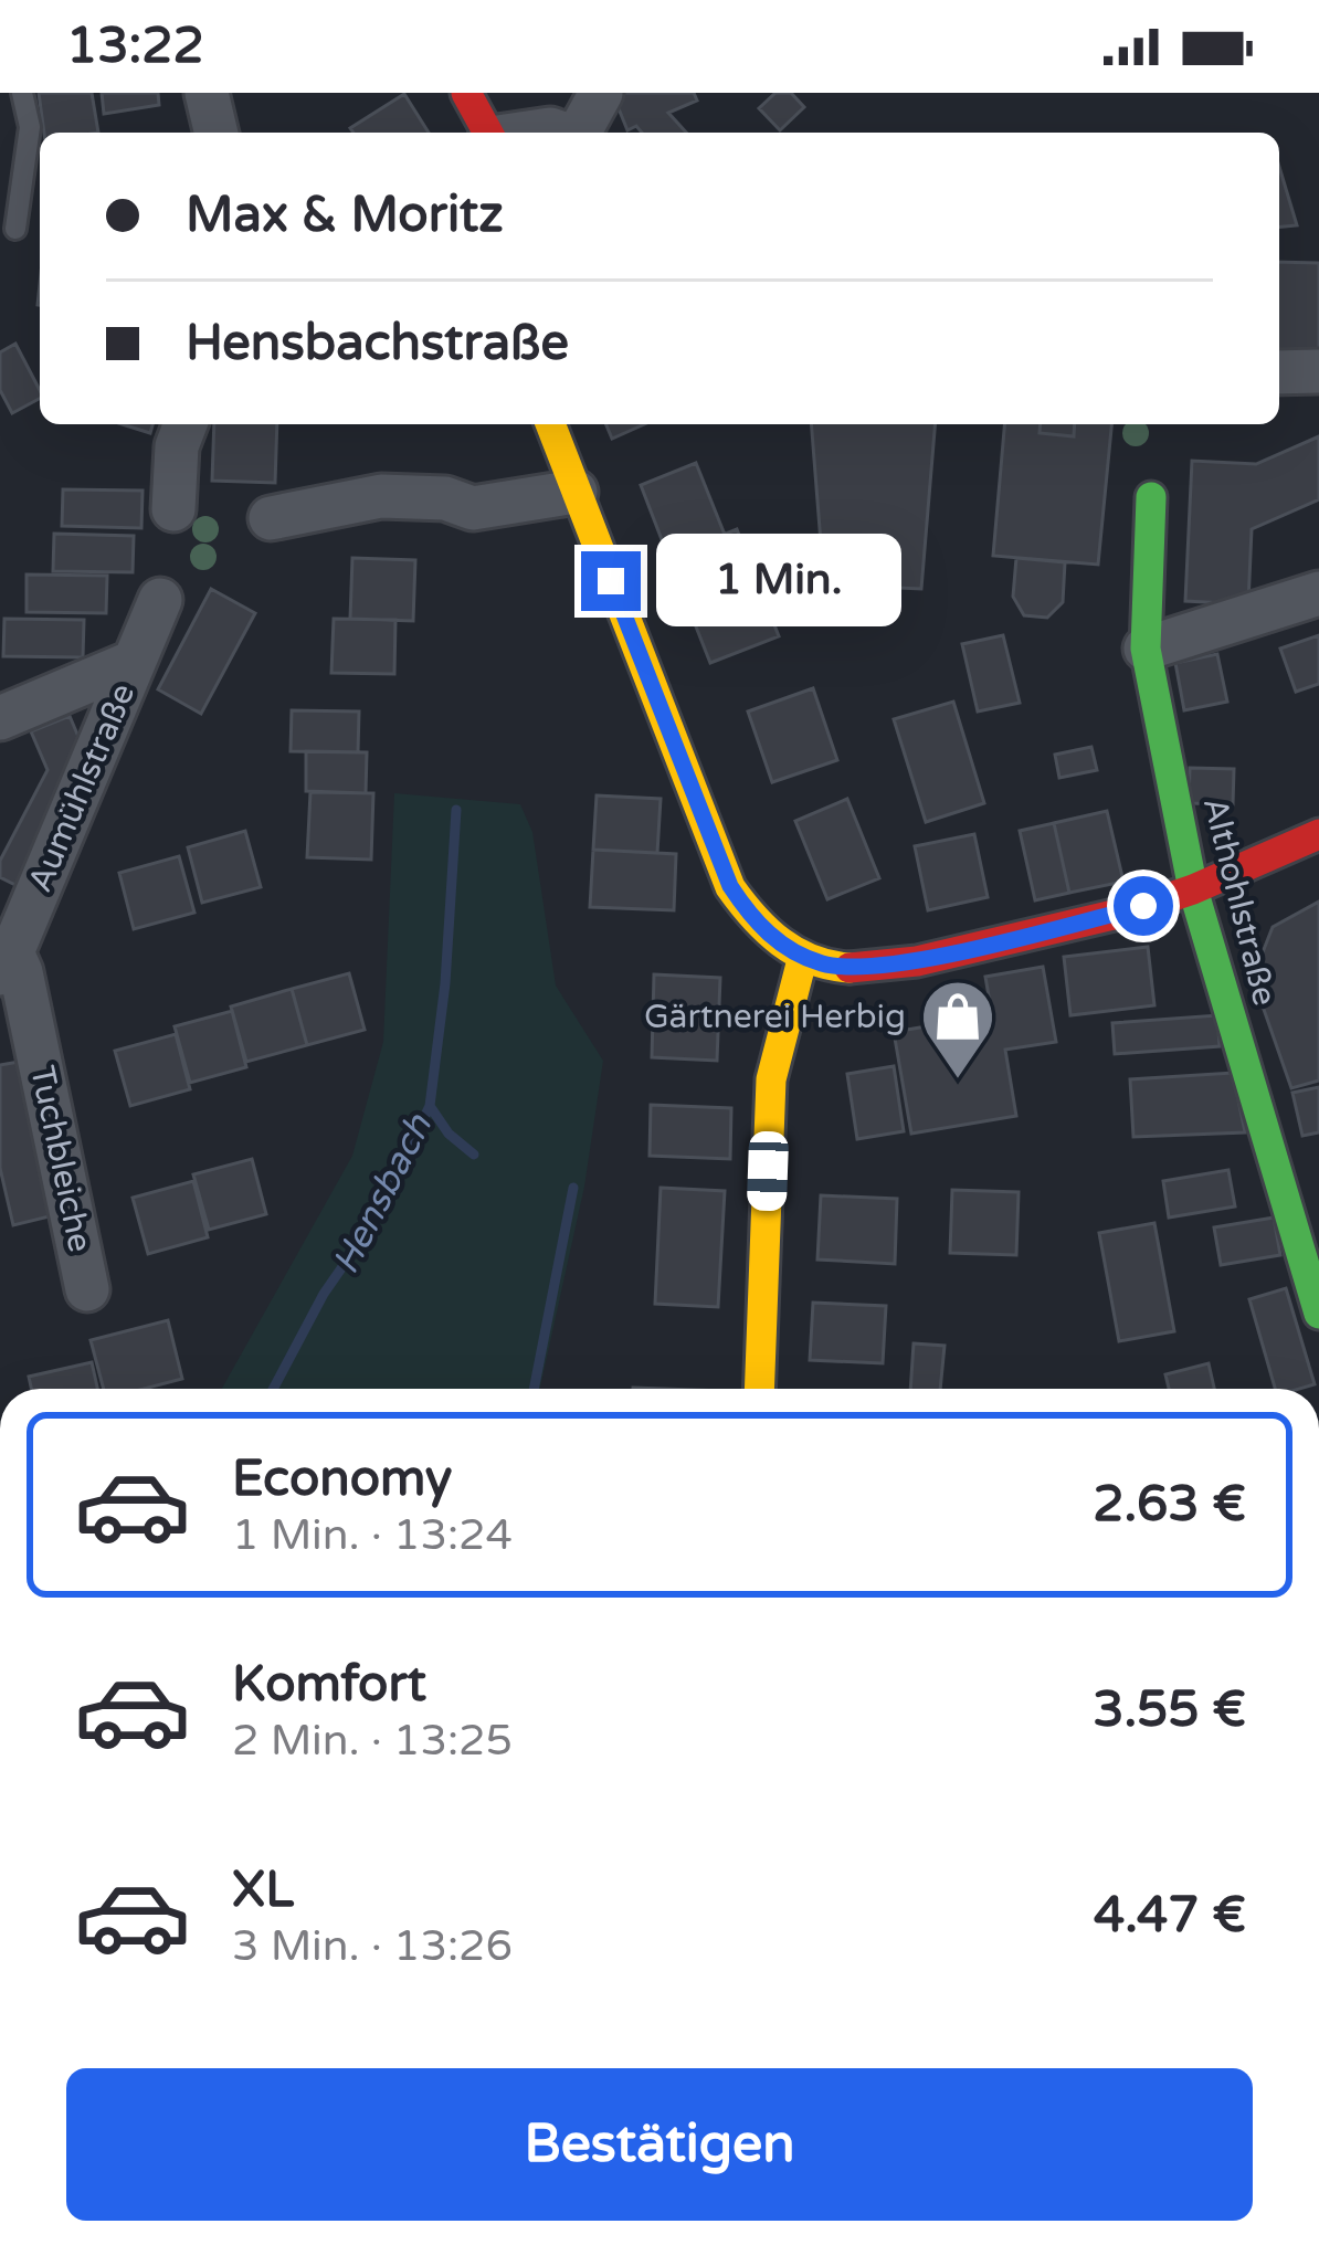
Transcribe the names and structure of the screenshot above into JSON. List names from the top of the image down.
{
  "streets": {
    "street": ["Aumühlstraße", "Althohlstraße", "Tuchbleiche"]
  },
  "crossings": [
    ["Aumühlstraße", "Tuchbleiche"]
  ],
  "water": ["Hensbach"],
  "places": {
    "shop": ["Gärtnerei Herbig"]
  },
  "page": {
    "status": "13:22",
    "banner": ["Max & Moritz", "Hensbachstraße"],
    "bubble": "1 Min.",
    "list": [
      {
        "name": "Economy",
        "note": "1 Min. · 13:24",
        "value": "2.63 €"
      },
      {
        "name": "Komfort",
        "note": "2 Min. · 13:25",
        "value": "3.55 €"
      },
      {
        "name": "XL",
        "note": "3 Min. · 13:26",
        "value": "4.47 €"
      }
    ],
    "buttons": "Bestätigen"
  }
}
